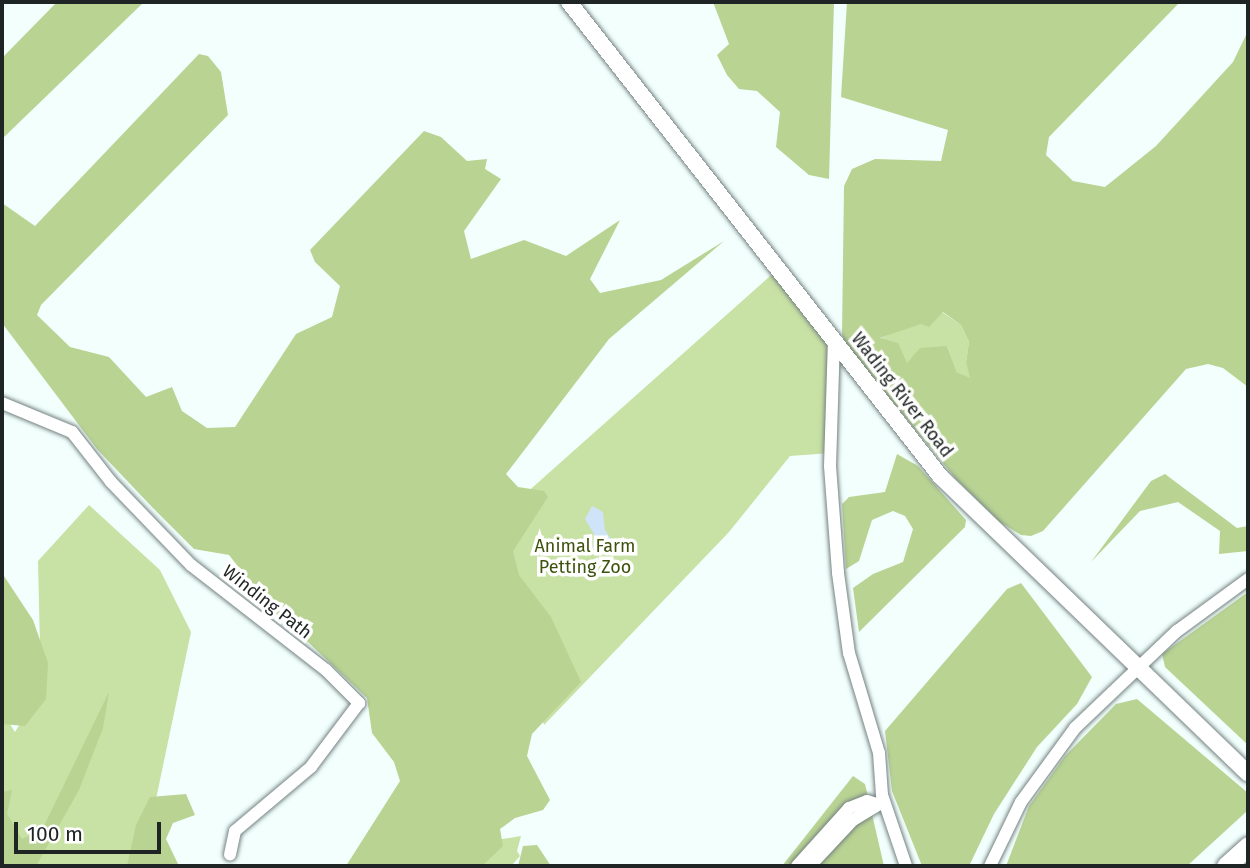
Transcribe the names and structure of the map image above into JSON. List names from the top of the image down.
{
  "streets": {
    "main road": ["Wading River Road"],
    "street": ["Winding Path"]
  },
  "parks": ["Animal Farm Petting Zoo"],
  "scale_bar": "100 m"
}
